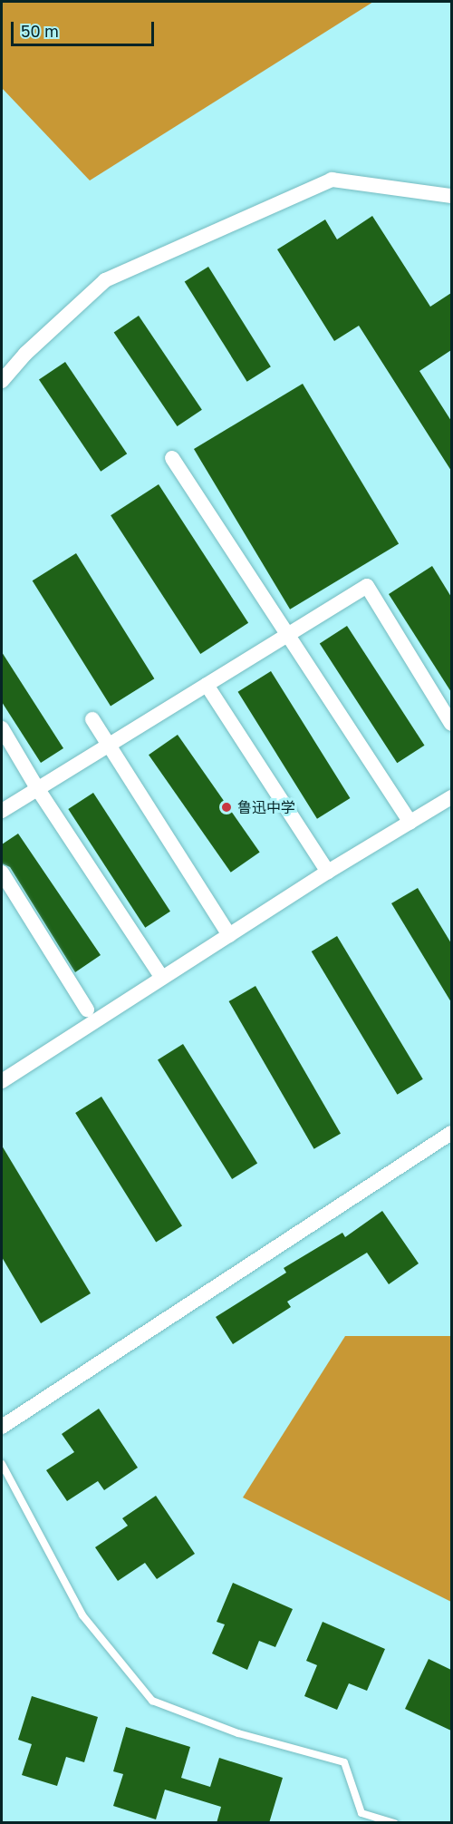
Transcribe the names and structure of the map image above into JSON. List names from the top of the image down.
{
  "places": ["鲁迅中学"],
  "scale_bar": "50 m"
}
